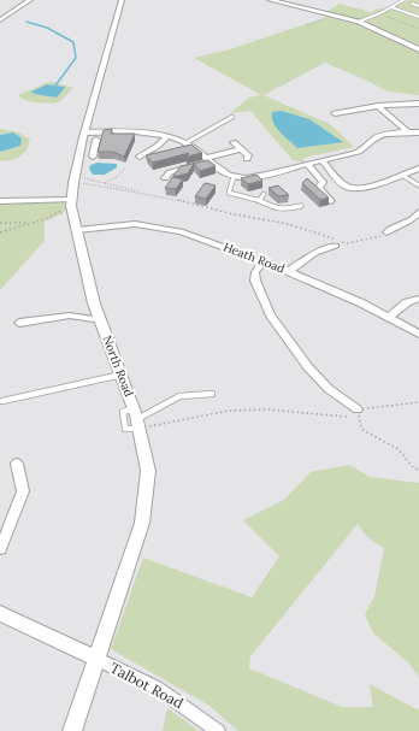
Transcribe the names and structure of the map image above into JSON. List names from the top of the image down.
{
  "streets": {
    "street": ["Heath Road", "North Road", "Talbot Road"]
  },
  "crossings": [
    ["Heath Road", "North Road"],
    ["North Road", "Talbot Road"]
  ]
}
